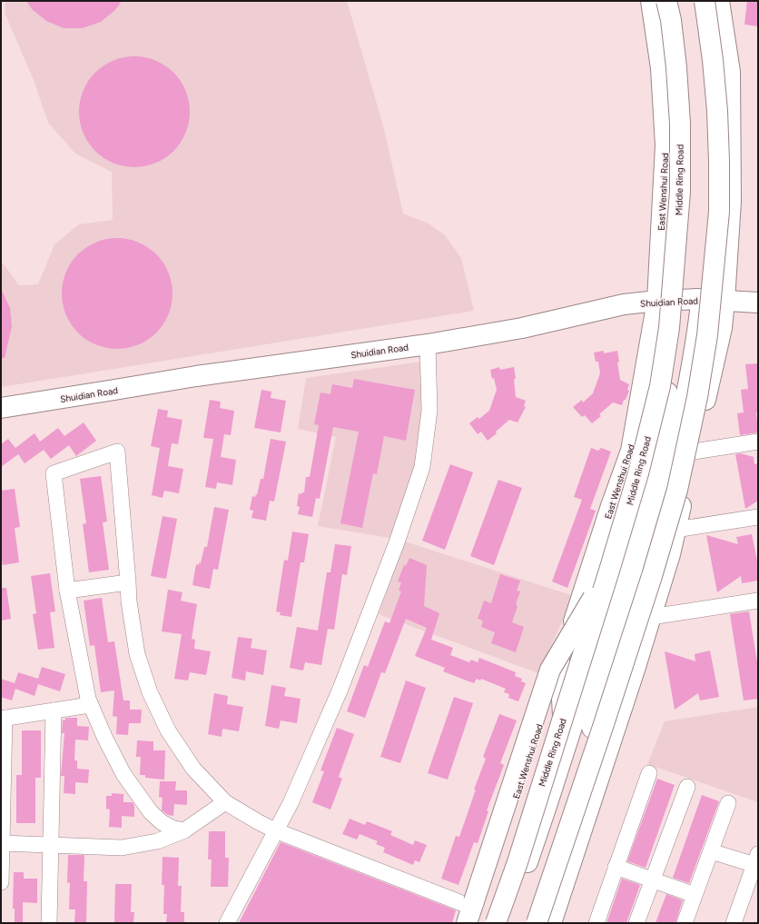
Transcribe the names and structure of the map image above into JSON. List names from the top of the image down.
{
  "streets": {
    "main road": ["Middle Ring Road", "East Wenshui Road", "Shuidian Road"]
  },
  "crossings": [
    ["East Wenshui Road", "Shuidian Road"]
  ]
}
